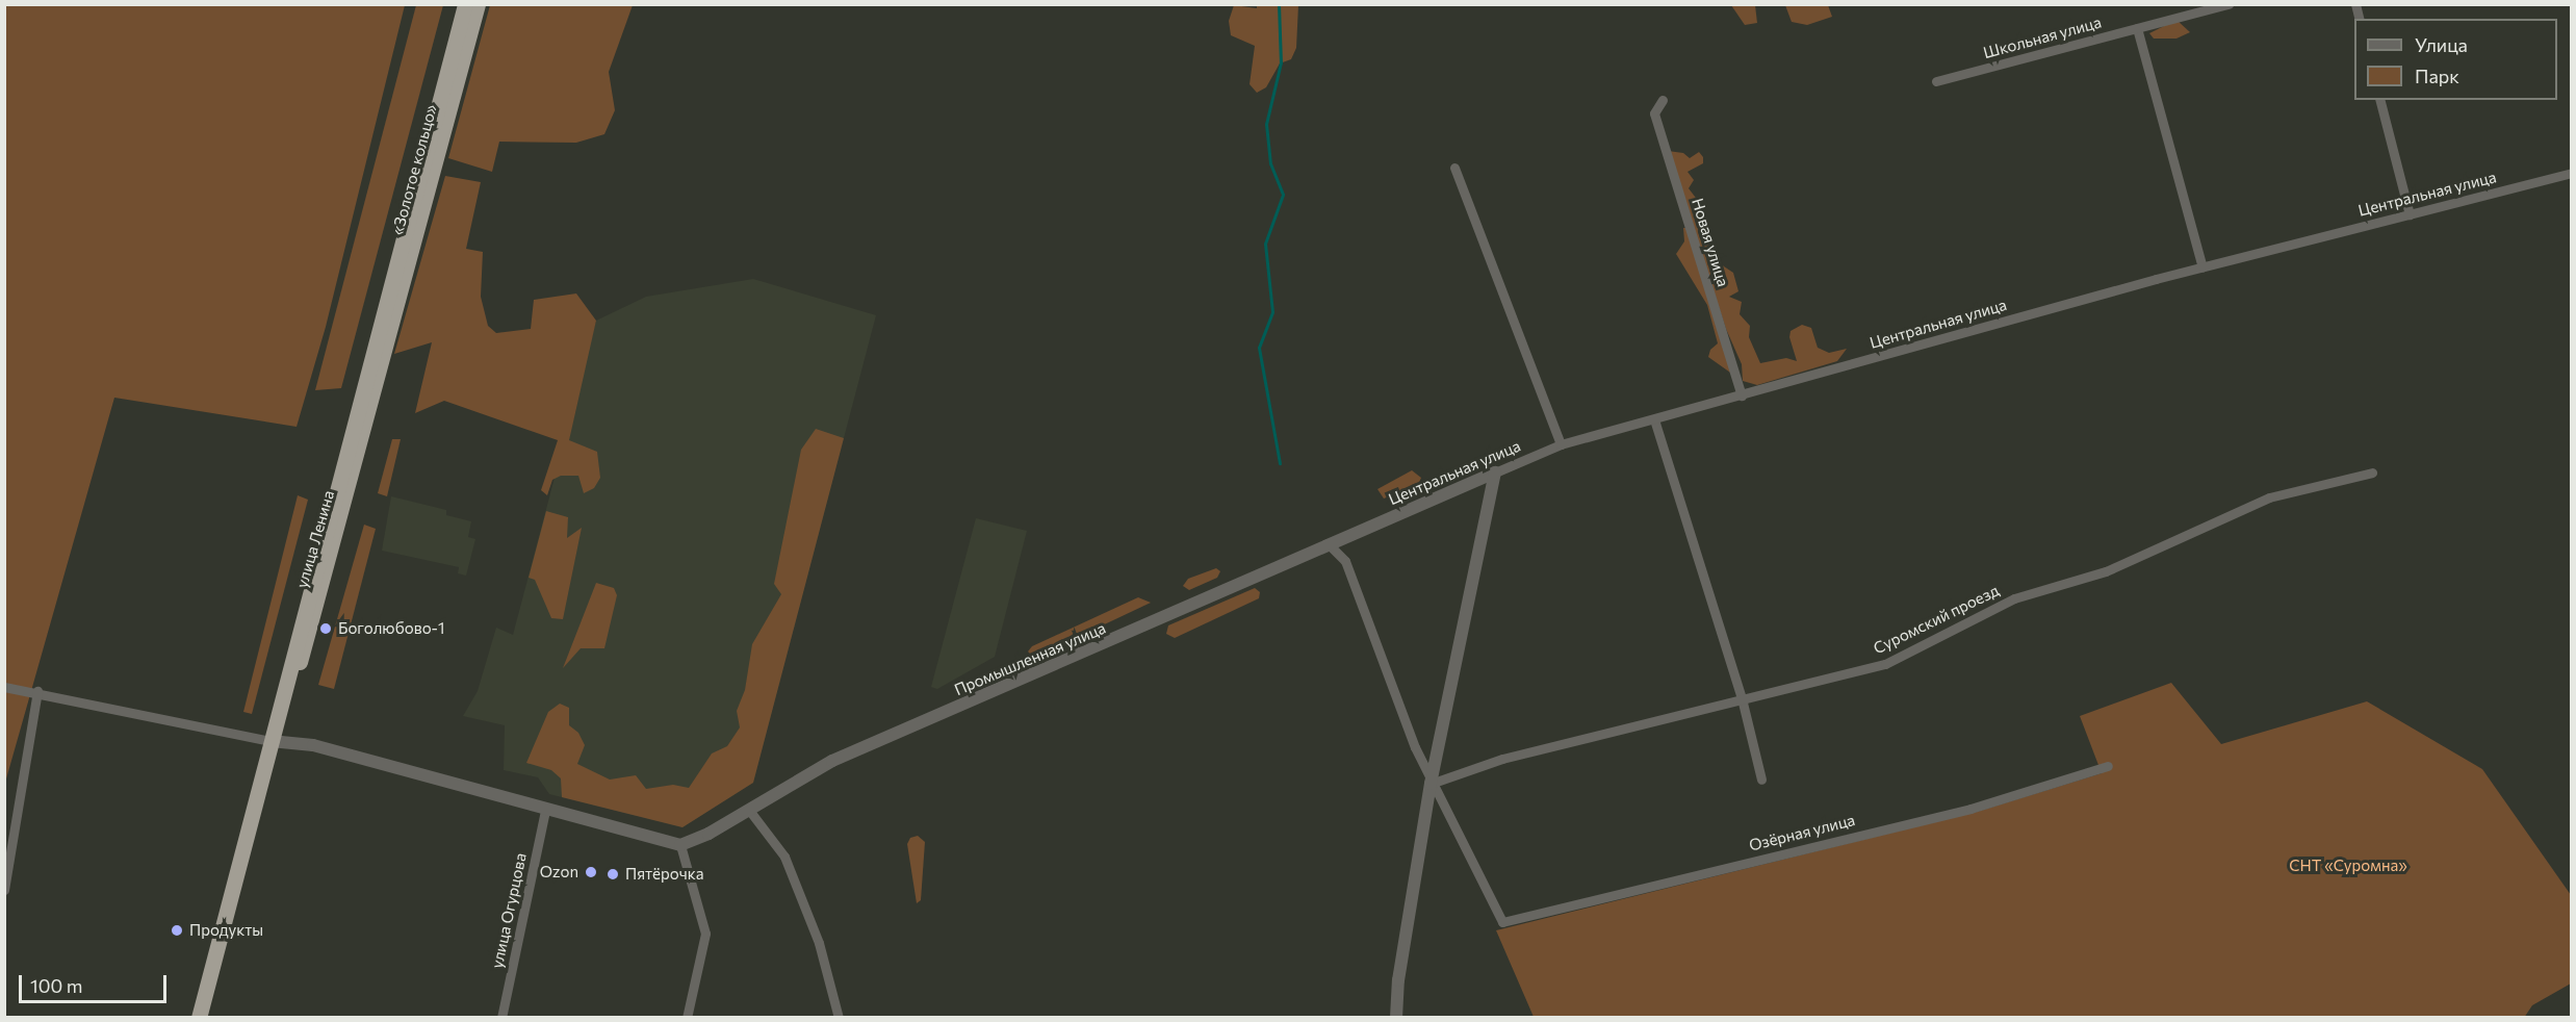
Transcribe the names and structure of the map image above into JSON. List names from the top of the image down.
{
  "streets": {
    "highway": ["«Золотое кольцо»", "улица Ленина"],
    "street": [
      "Школьная улица",
      "Центральная улица",
      "Новая улица",
      "Суромский проезд",
      "Промышленная улица",
      "Озёрная улица",
      "улица Огурцова"
    ]
  },
  "crossings": [
    ["«Золотое кольцо»", "улица Ленина"],
    ["Центральная улица", "Новая улица"],
    ["Центральная улица", "Промышленная улица"],
    ["Суромский проезд", "Озёрная улица"]
  ],
  "parks": ["СНТ «Суромна»"],
  "places": [
    "Боголюбово-1",
    "Ozon",
    "Пятёрочка",
    "Продукты"
  ],
  "legend": ["Улица", "Парк"],
  "scale_bar": "100 m"
}
